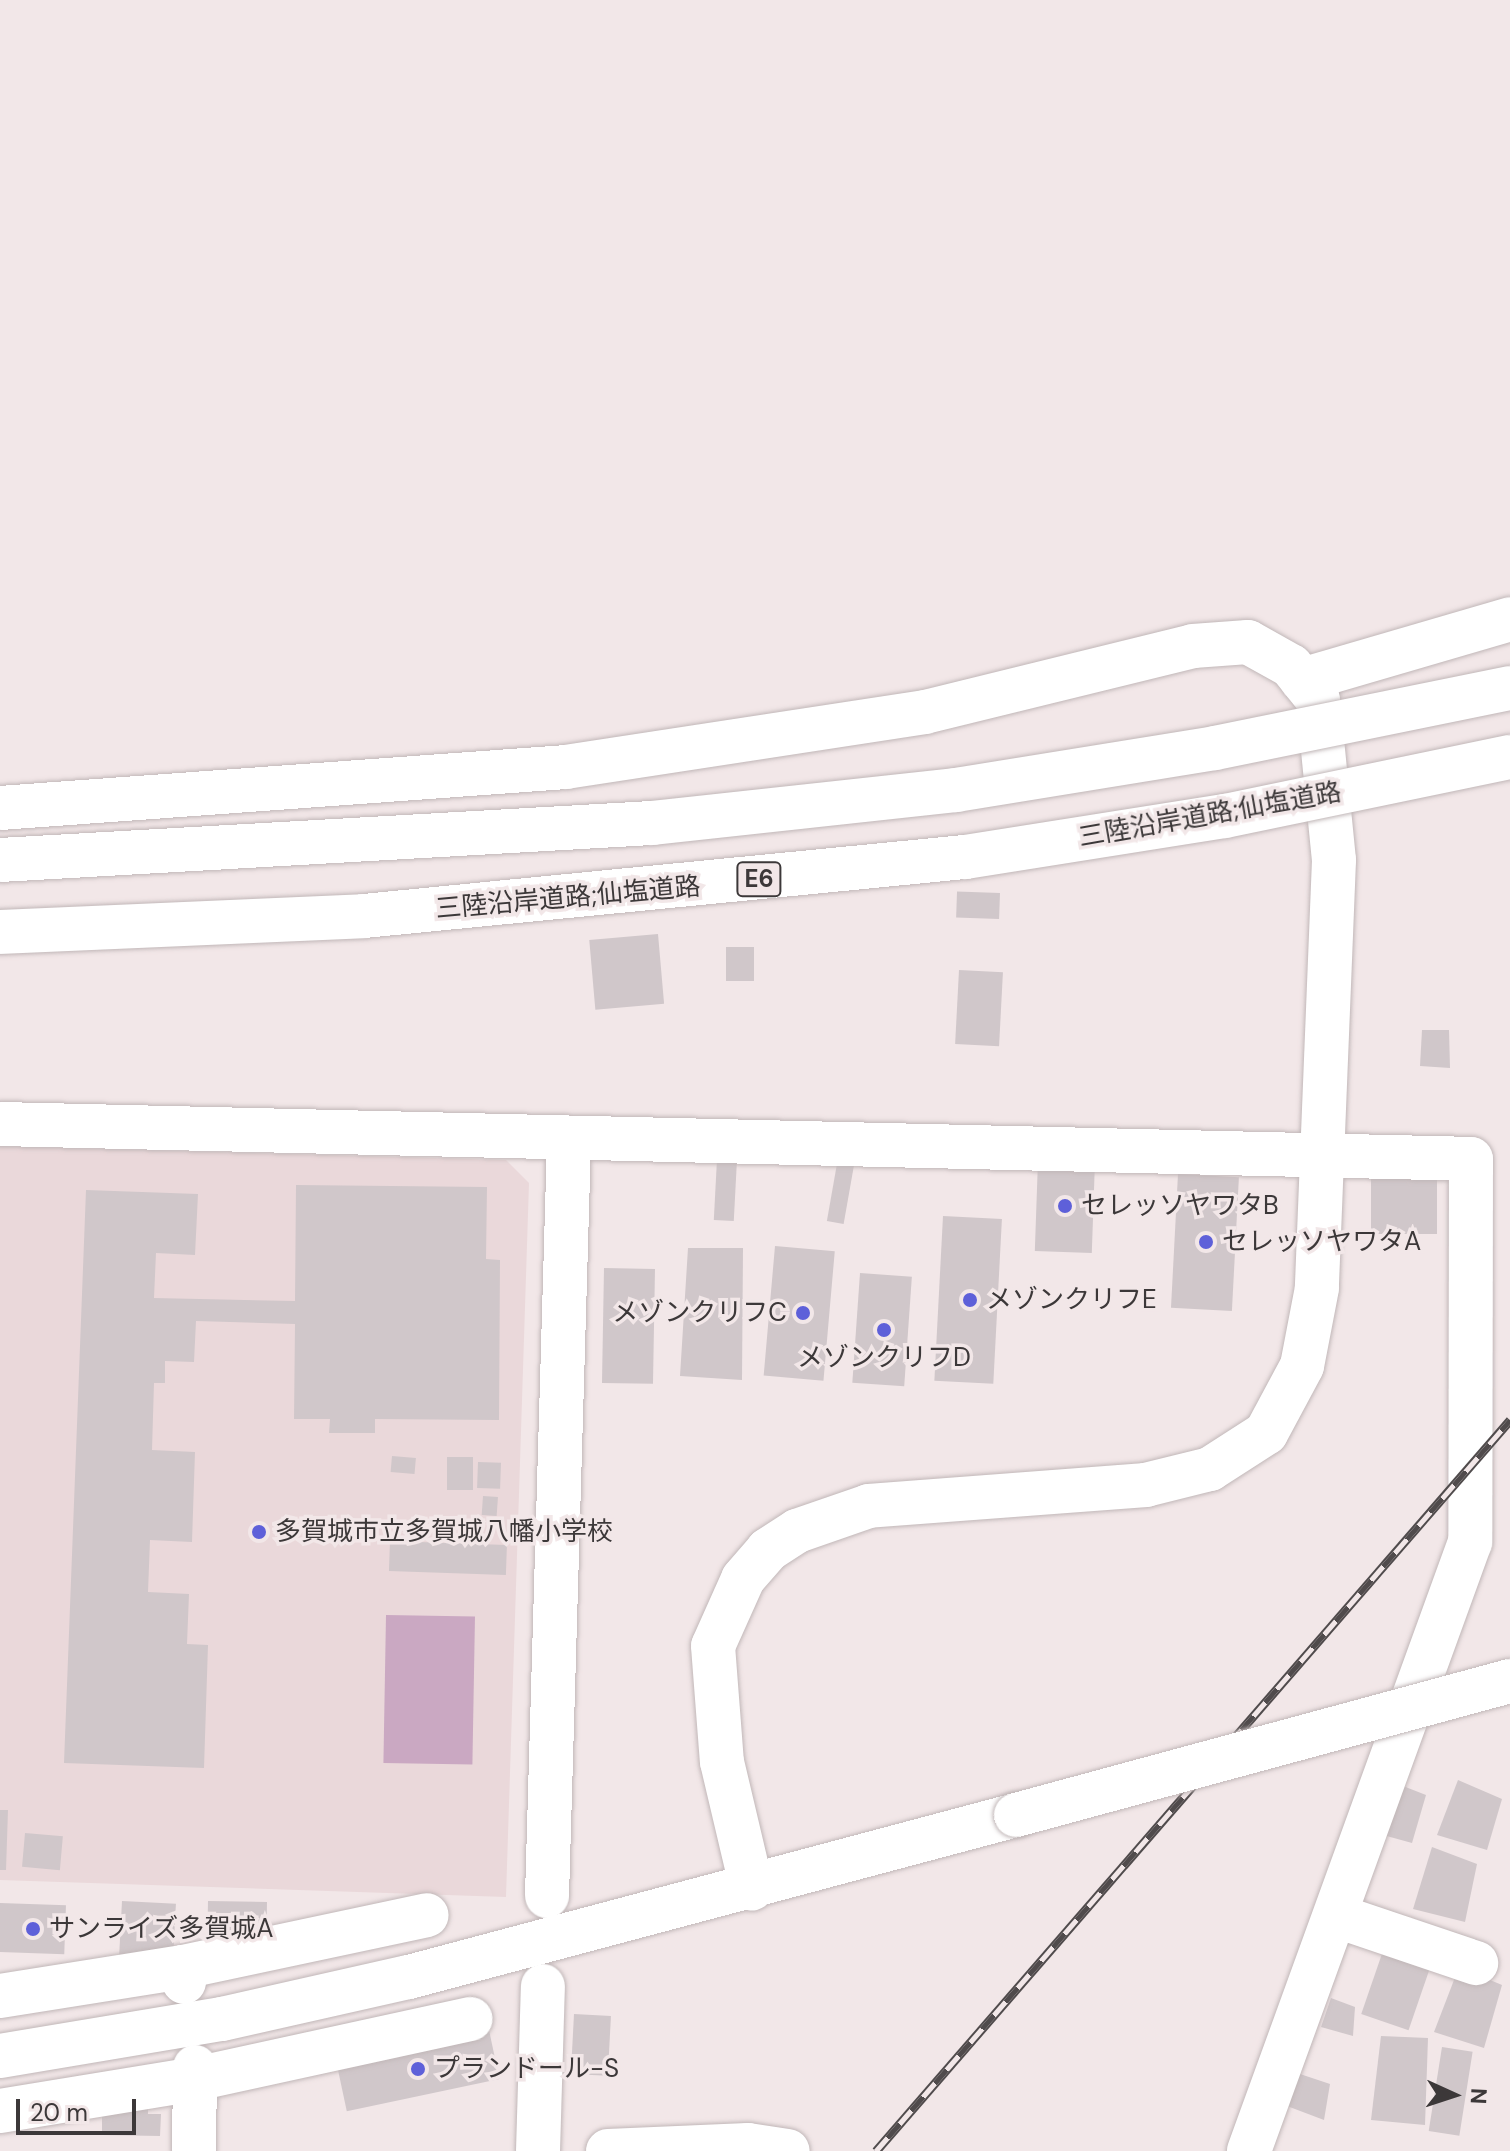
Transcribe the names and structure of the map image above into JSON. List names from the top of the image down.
{
  "streets": {
    "main road": ["三陸沿岸道路;仙塩道路", "E6"]
  },
  "places": [
    "セレッソヤワタB",
    "セレッソヤワタA",
    "メゾンクリフE",
    "メゾンクリフC",
    "メゾンクリフD",
    "多賀城市立多賀城八幡小学校",
    "サンライズ多賀城A",
    "プランドール-S"
  ],
  "scale_bar": "20 m",
  "north": "right"
}
